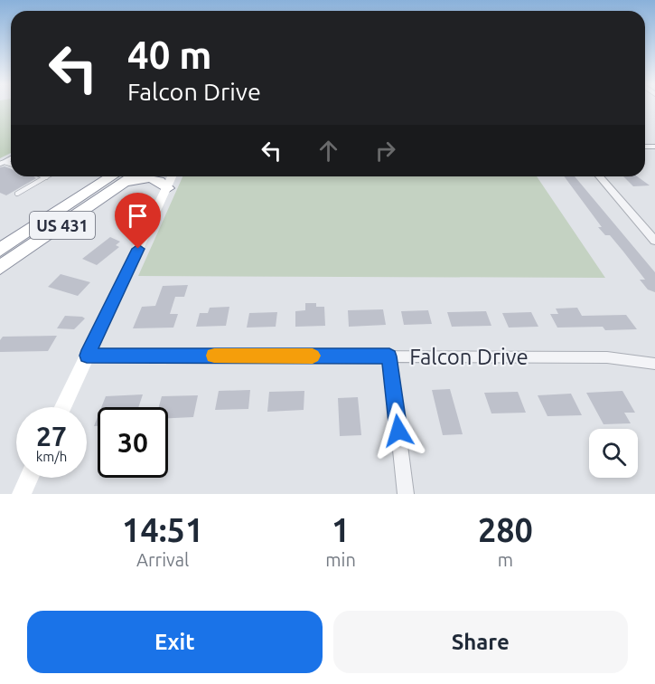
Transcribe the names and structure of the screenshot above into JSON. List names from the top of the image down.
{
  "streets": {
    "highway": ["US 431"],
    "street": ["Falcon Drive"]
  },
  "page": {
    "turn": ["40 m", "Falcon Drive"],
    "speed": "27 km/h",
    "limit": "30",
    "eta": [
      "14:51",
      "Arrival",
      "1",
      "min",
      "280",
      "m"
    ],
    "buttons": ["Exit", "Share"]
  }
}
